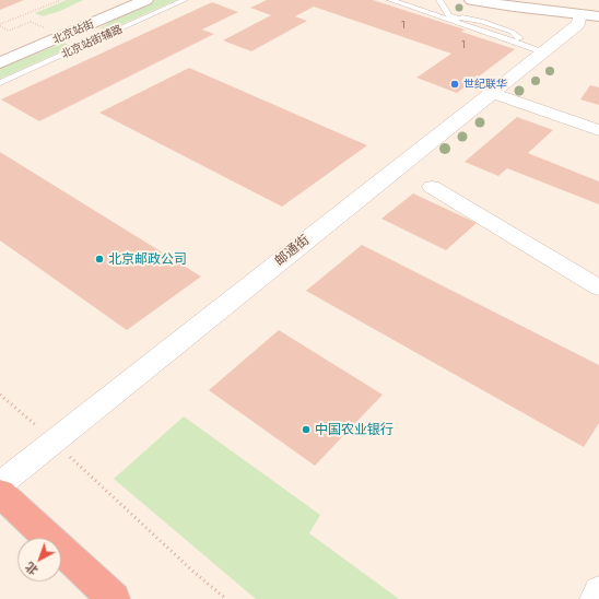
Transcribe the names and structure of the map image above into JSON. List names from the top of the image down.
{
  "streets": {
    "main road": ["北京站街"],
    "street": ["邮通街"],
    "lane": ["北京站街辅路"]
  },
  "places": ["世纪联华", "北京邮政公司", "中国农业银行"],
  "house_numbers": ["1", "1"],
  "north": "bottom left"
}
